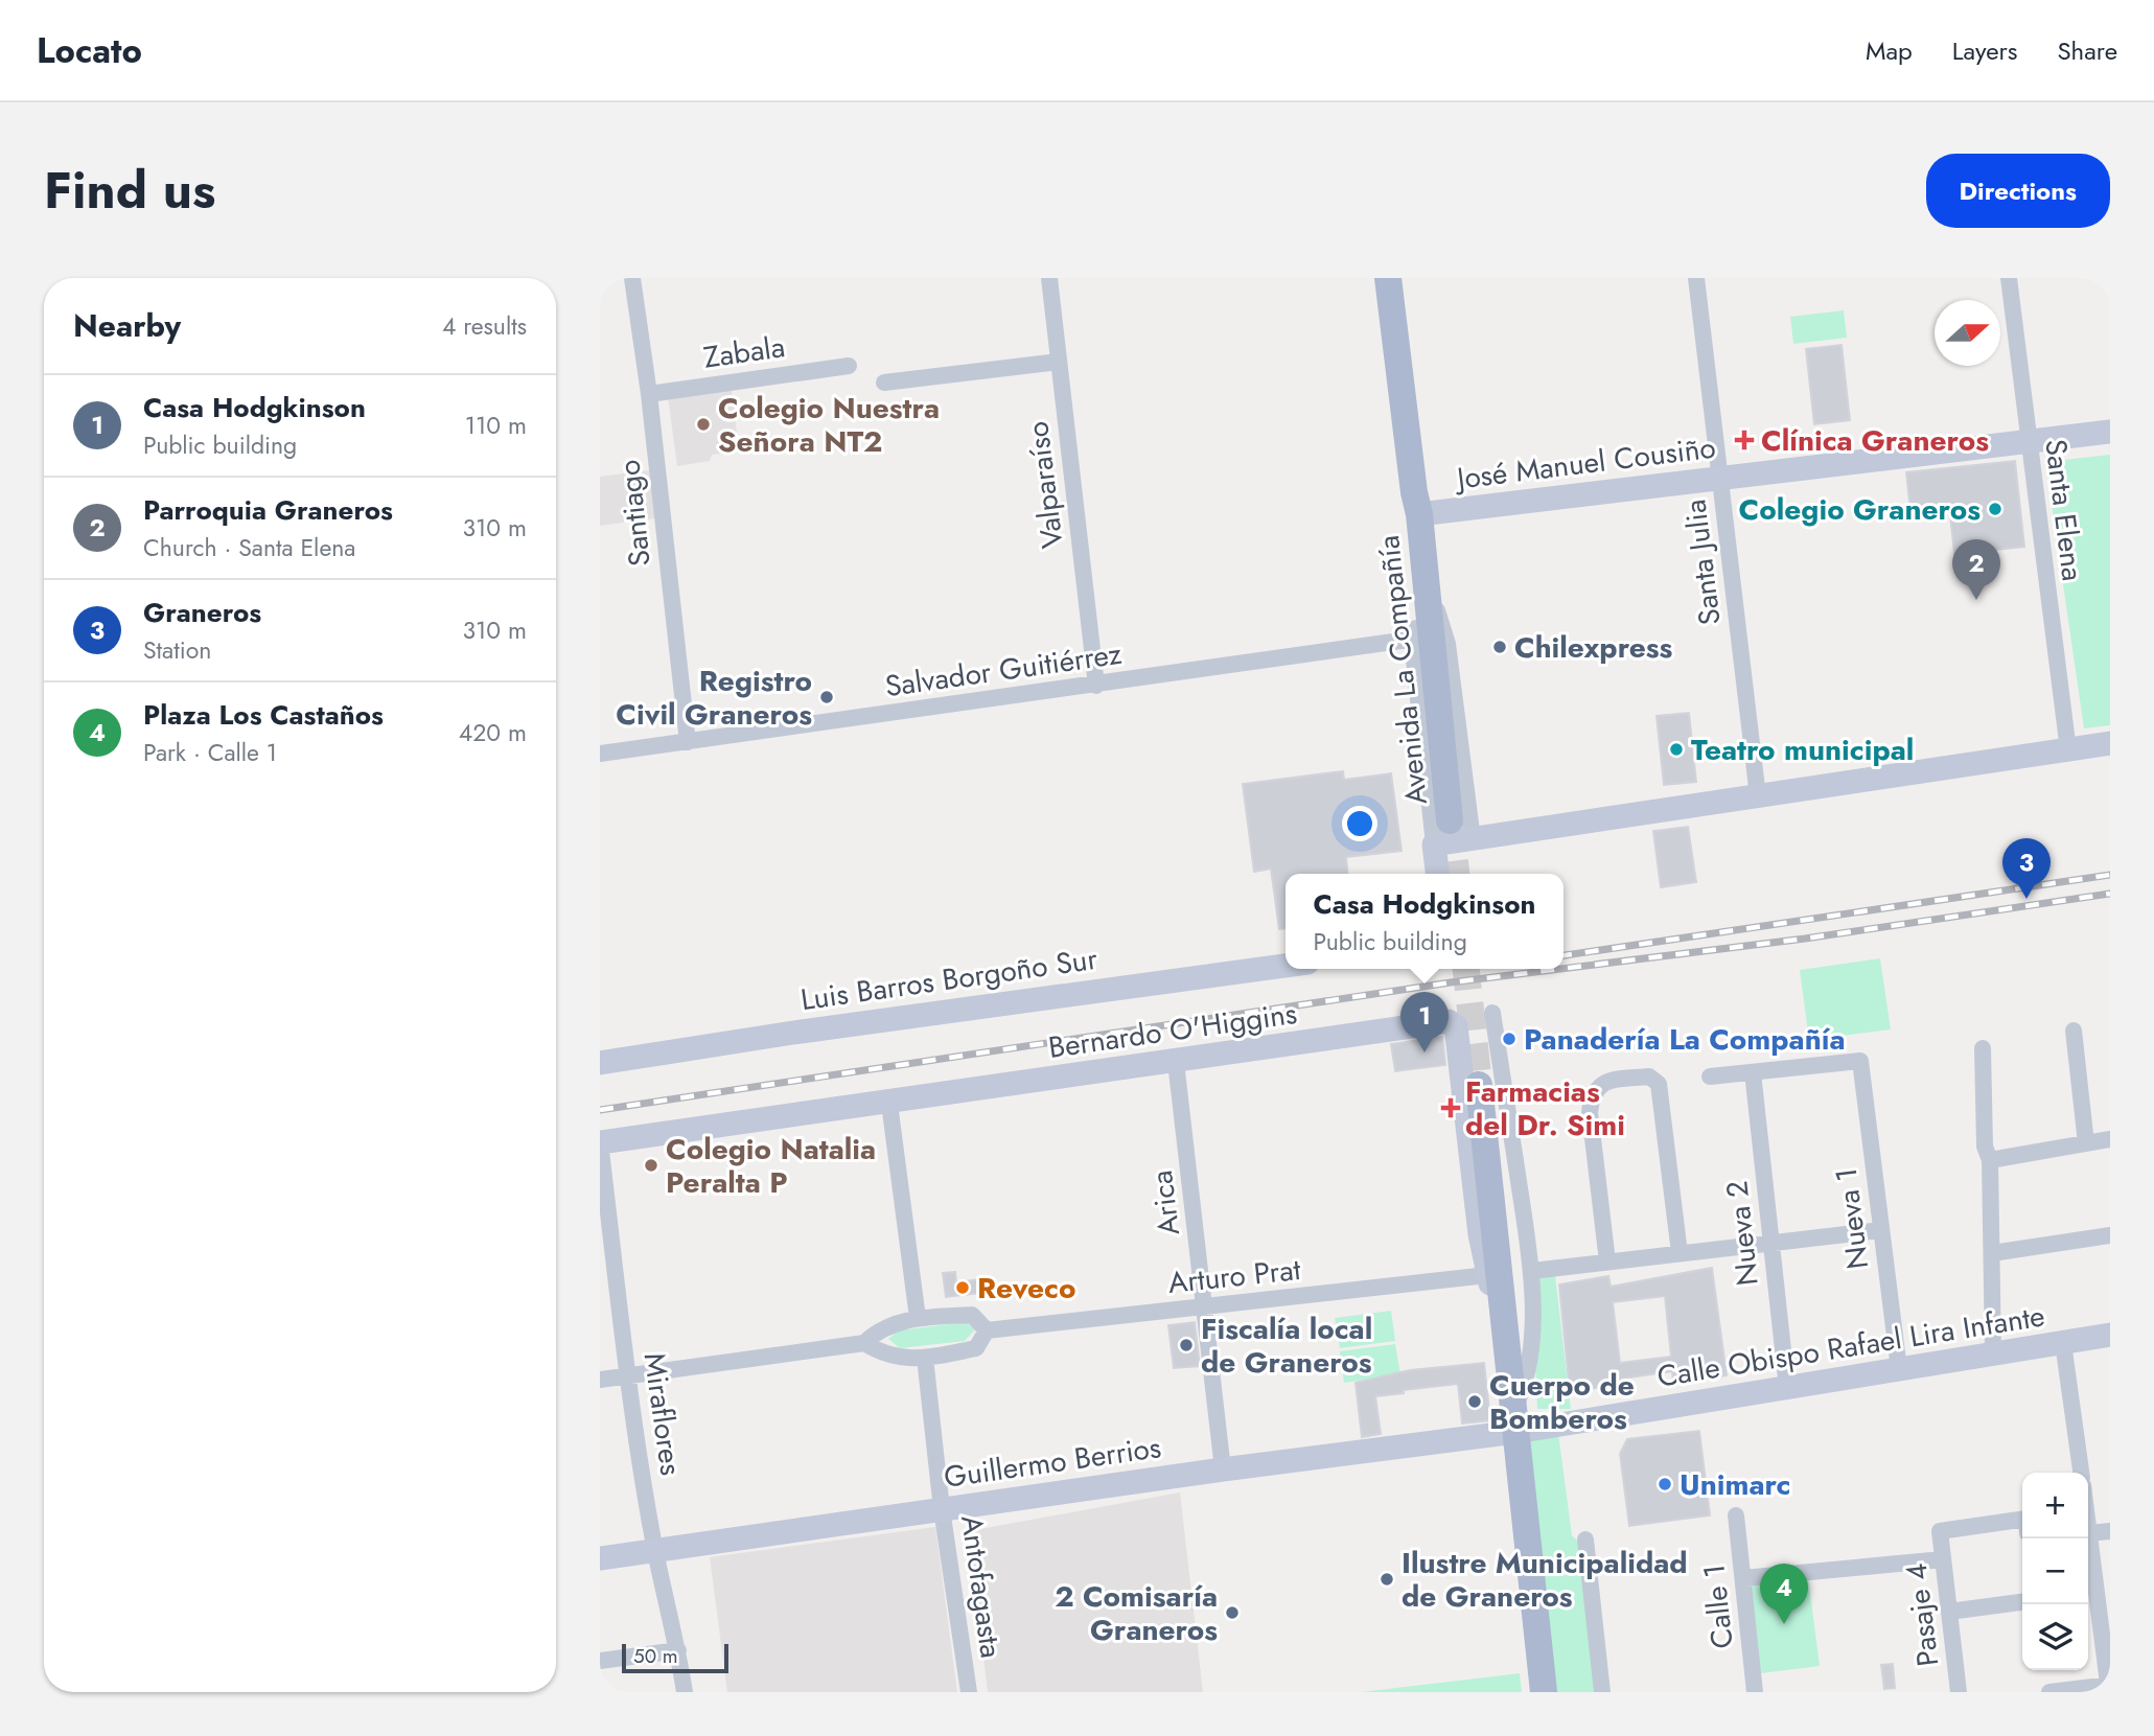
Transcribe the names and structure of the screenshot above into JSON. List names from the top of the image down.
{
  "streets": {
    "main road": ["Avenida La Compañía"],
    "street": [
      "Zabala",
      "José Manuel Cousiño",
      "Valparaíso",
      "Santa Elena",
      "Santiago",
      "Santa Julia",
      "Salvador Guitiérrez",
      "Luis Barros Borgoño Sur",
      "Bernardo O'Higgins",
      "Arica",
      "Nueva 1",
      "Nueva 2",
      "Arturo Prat",
      "Calle Obispo Rafael Lira Infante",
      "Miraflores",
      "Guillermo Berrios",
      "Antofagasta",
      "Calle 1",
      "Pasaje 4"
    ]
  },
  "crossings": [
    ["Zabala", "Santiago"],
    ["José Manuel Cousiño", "Santa Elena"],
    ["José Manuel Cousiño", "Santa Julia"],
    ["José Manuel Cousiño", "Avenida La Compañía"],
    ["Valparaíso", "Salvador Guitiérrez"],
    ["Santiago", "Salvador Guitiérrez"],
    ["Bernardo O'Higgins", "Arica"],
    ["Bernardo O'Higgins", "Arturo Prat"],
    ["Bernardo O'Higgins", "Calle Obispo Rafael Lira Infante"],
    ["Bernardo O'Higgins", "Miraflores"],
    ["Bernardo O'Higgins", "Guillermo Berrios"],
    ["Arica", "Arturo Prat"],
    ["Arica", "Guillermo Berrios"],
    ["Nueva 1", "Nueva 2"],
    ["Nueva 1", "Calle Obispo Rafael Lira Infante"],
    ["Nueva 2", "Calle Obispo Rafael Lira Infante"],
    ["Calle Obispo Rafael Lira Infante", "Guillermo Berrios"],
    ["Miraflores", "Guillermo Berrios"],
    ["Guillermo Berrios", "Antofagasta"]
  ],
  "places": {
    "other": [
      "Colegio Nuestra Señora NT2",
      "Colegio Graneros",
      "Chilexpress",
      "Registro Civil Graneros",
      "Teatro municipal",
      "Panadería La Compañía",
      "Colegio Natalia Peralta P",
      "Reveco",
      "Fiscalía local de Graneros",
      "Cuerpo de Bomberos",
      "Unimarc",
      "Ilustre Municipalidad de Graneros",
      "2 Comisaría Graneros"
    ],
    "health": ["Clínica Graneros", "Farmacias del Dr. Simi"]
  },
  "scale_bar": "50 m",
  "north": "right",
  "page": {
    "header": "Locato",
    "nav": ["Map", "Layers", "Share"],
    "title": "Find us",
    "buttons": "Directions",
    "heading": ["Nearby", "4 results"],
    "list": [
      {
        "mark": "1",
        "name": "Casa Hodgkinson",
        "note": "Public building",
        "value": "110 m"
      },
      {
        "mark": "2",
        "name": "Parroquia Graneros",
        "note": "Church · Santa Elena",
        "value": "310 m"
      },
      {
        "mark": "3",
        "name": "Graneros",
        "note": "Station",
        "value": "310 m"
      },
      {
        "mark": "4",
        "name": "Plaza Los Castaños",
        "note": "Park · Calle 1",
        "value": "420 m"
      }
    ],
    "pins": [
      "2",
      "3",
      "1",
      "4"
    ],
    "popup": ["Casa Hodgkinson", "Public building"],
    "map_buttons": ["+", "−"],
    "scale": "50 m"
  }
}
